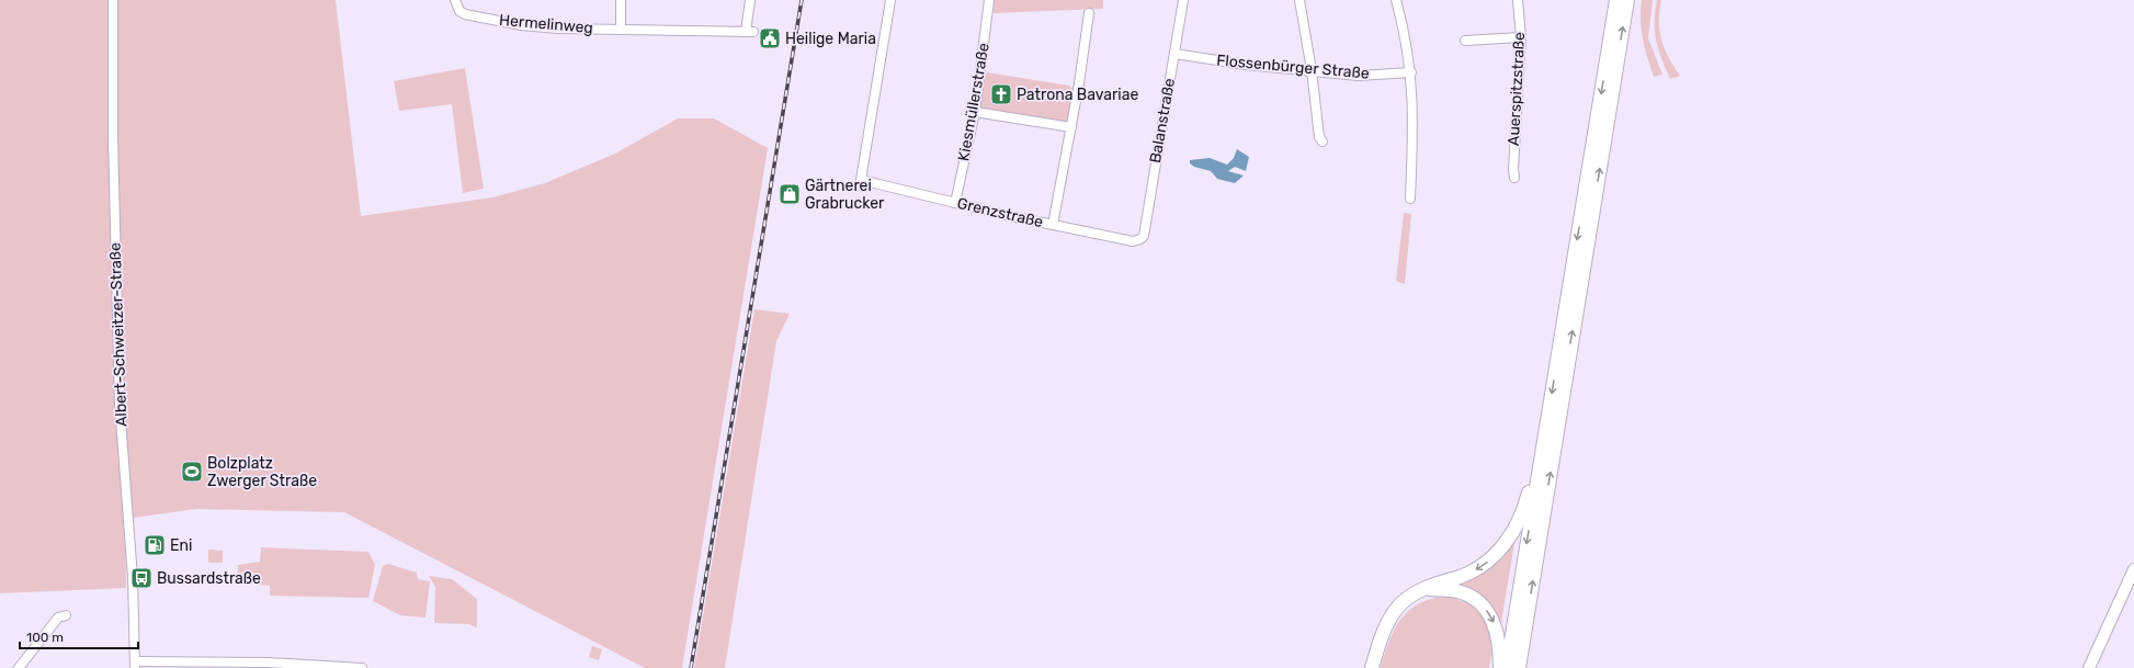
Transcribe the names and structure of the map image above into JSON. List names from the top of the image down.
{
  "streets": {
    "street": [
      "Hermelinweg",
      "Flossenbürger Straße",
      "Auerspitzstraße",
      "Kiesmüllerstraße",
      "Balanstraße",
      "Grenzstraße",
      "Albert-Schweitzer-Straße"
    ]
  },
  "crossings": [
    ["Flossenbürger Straße", "Balanstraße"],
    ["Kiesmüllerstraße", "Grenzstraße"],
    ["Balanstraße", "Grenzstraße"]
  ],
  "places": {
    "public building": ["Heilige Maria"],
    "church": ["Patrona Bavariae"],
    "shop": ["Gärtnerei Grabrucker"],
    "sports": ["Bolzplatz Zwerger Straße"],
    "fuel station": ["Eni"],
    "bus stop": ["Bussardstraße"]
  },
  "scale_bar": "100 m"
}
